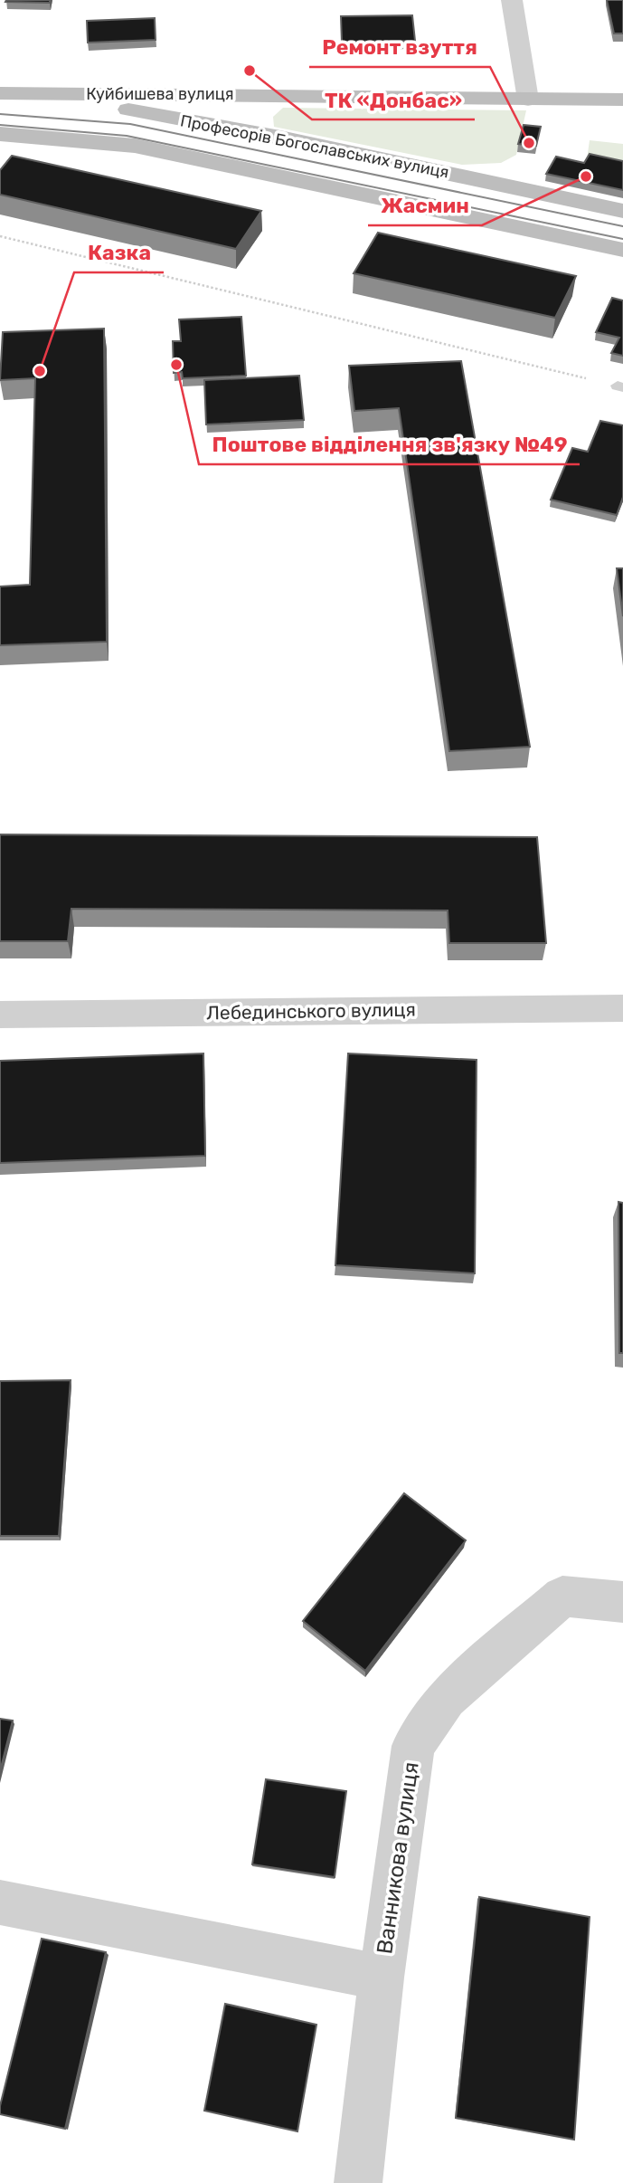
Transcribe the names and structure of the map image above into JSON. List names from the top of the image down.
{
  "streets": {
    "street": [
      "Куйбишева вулиця",
      "Професорів Богославських вулиця",
      "Лебединського вулиця",
      "Ванникова вулиця"
    ]
  },
  "crossings": [
    ["Куйбишева вулиця", "Професорів Богославських вулиця"]
  ],
  "places": [
    "ТК «Донбас»",
    "Ремонт взуття",
    "Жасмин",
    "Поштове відділення зв'язку №49",
    "Казка"
  ]
}
